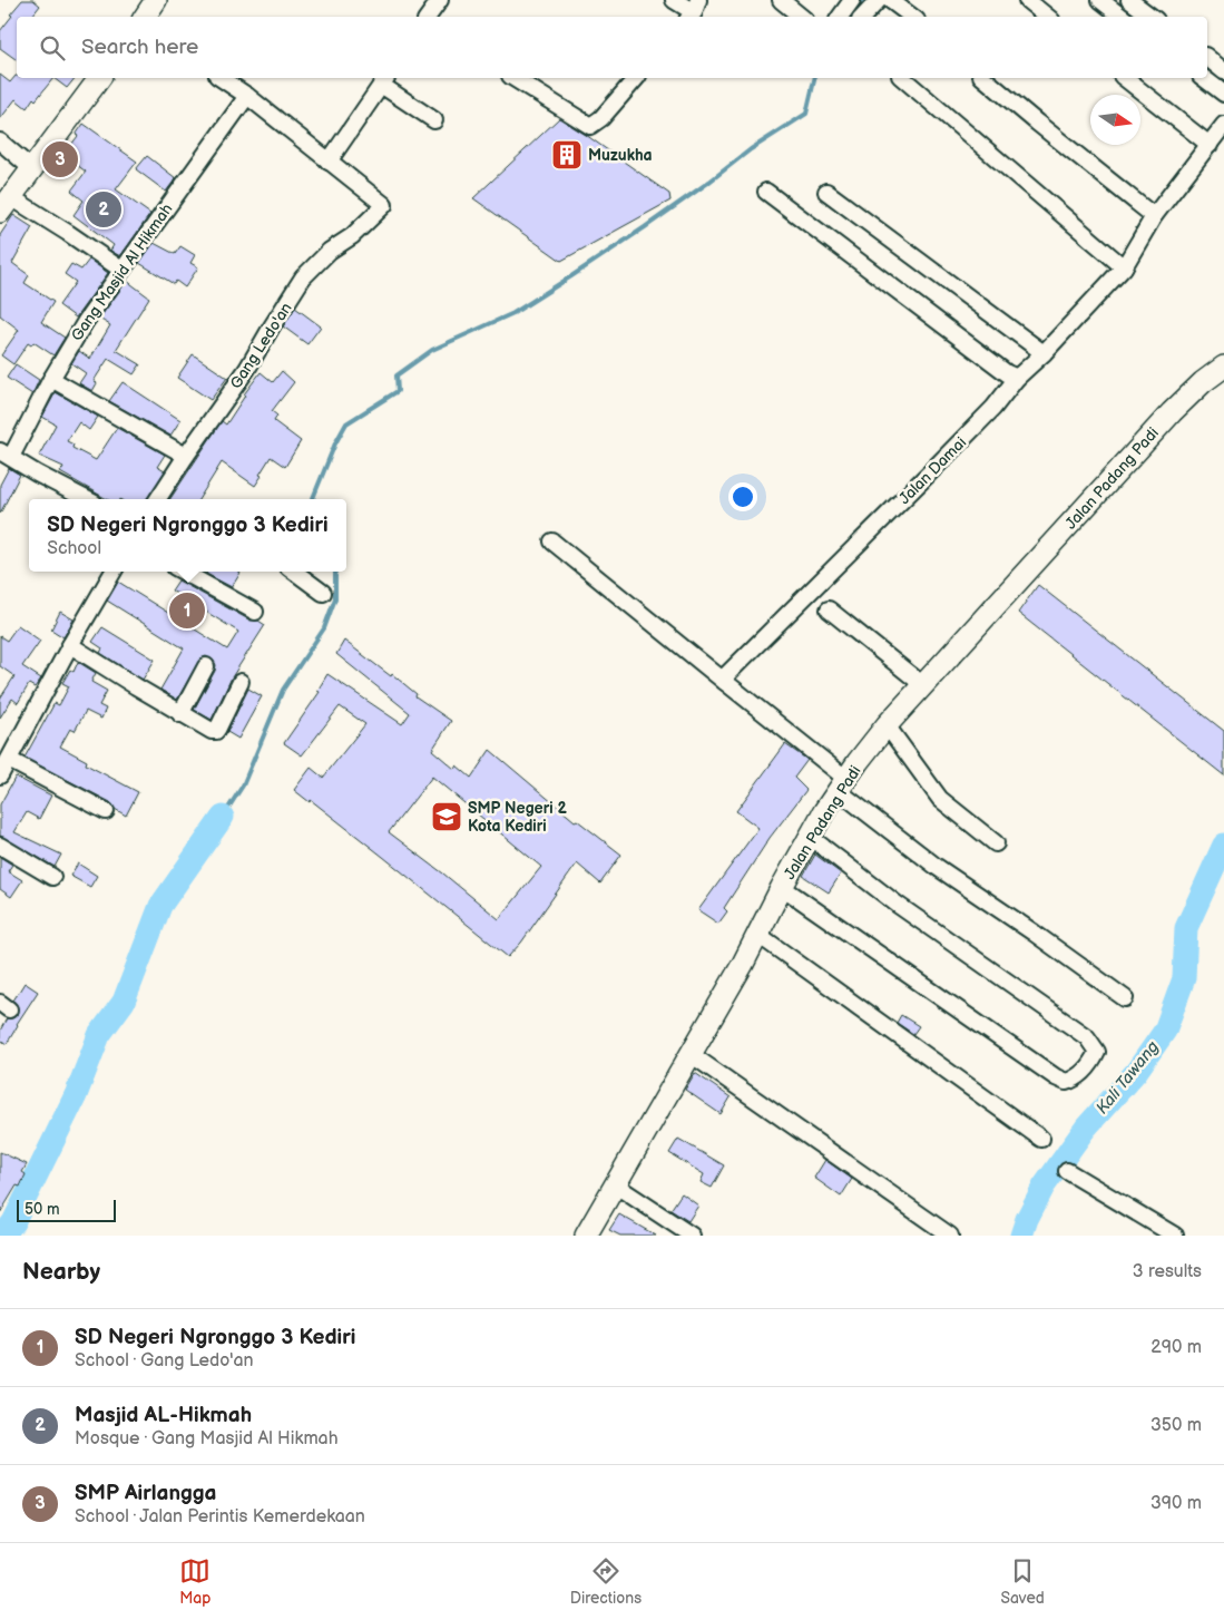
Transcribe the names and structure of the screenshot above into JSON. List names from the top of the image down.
{
  "streets": {
    "main road": ["Jalan Padang Padi"],
    "street": ["Gang Masjid Al Hikmah", "Gang Ledo'an", "Jalan Damai"]
  },
  "water": ["Kali Tawang"],
  "places": {
    "building": ["Muzukha"],
    "school or university": ["SMP Negeri 2 Kota Kediri"]
  },
  "scale_bar": "50 m",
  "north": "right",
  "page": {
    "search": "Search here",
    "pins": ["3", "2", "1"],
    "popup": ["SD Negeri Ngronggo 3 Kediri", "School"],
    "scale": "50 m",
    "heading": ["Nearby", "3 results"],
    "list": [
      {
        "mark": "1",
        "name": "SD Negeri Ngronggo 3 Kediri",
        "note": "School · Gang Ledo'an",
        "value": "290 m"
      },
      {
        "mark": "2",
        "name": "Masjid AL-Hikmah",
        "note": "Mosque · Gang Masjid Al Hikmah",
        "value": "350 m"
      },
      {
        "mark": "3",
        "name": "SMP Airlangga",
        "note": "School · Jalan Perintis Kemerdekaan",
        "value": "390 m"
      }
    ],
    "nav": ["Map", "Directions", "Saved"]
  }
}
